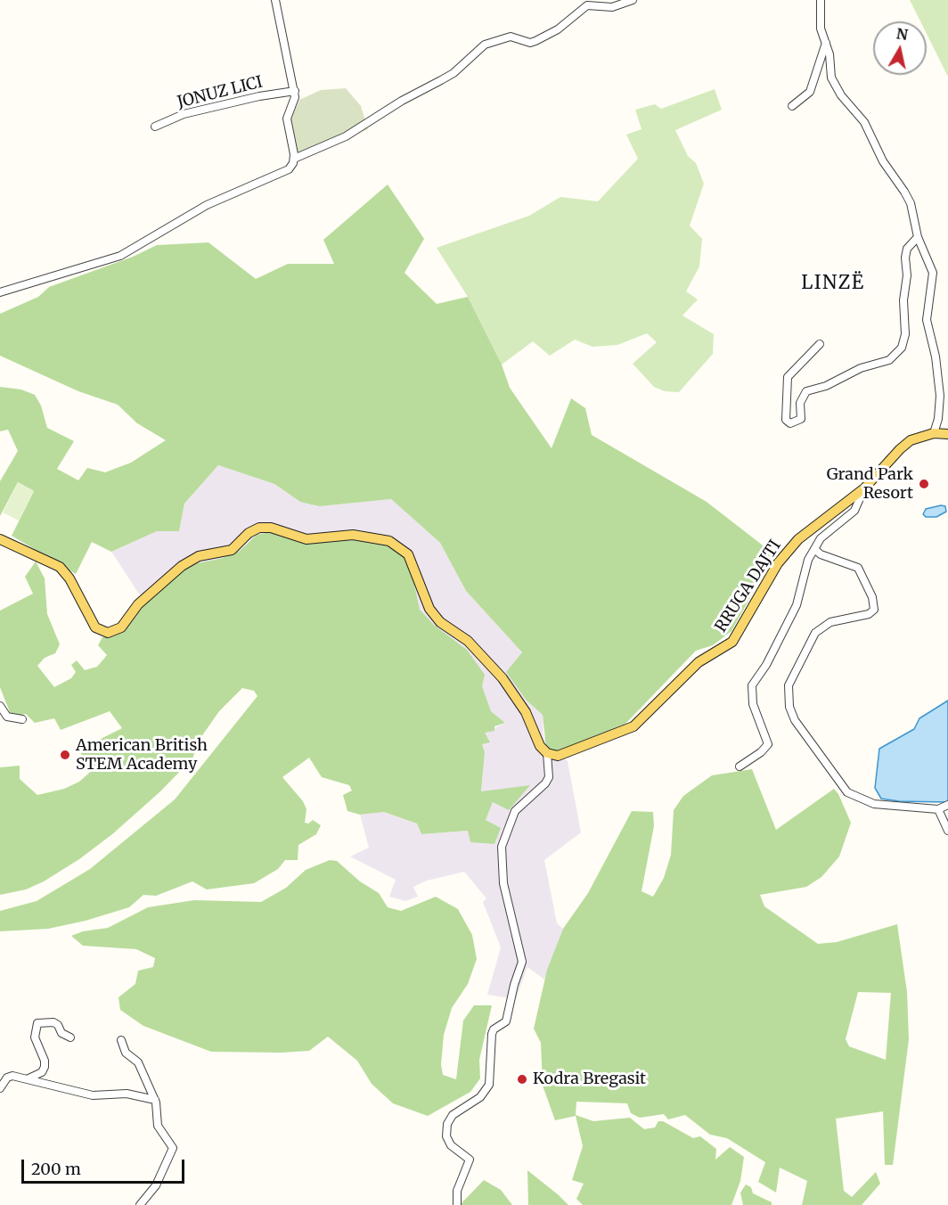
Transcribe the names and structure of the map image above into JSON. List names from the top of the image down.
{
  "streets": {
    "main road": ["RRUGA DAJTI"],
    "street": ["JONUZ LICI"]
  },
  "districts": ["LINZË"],
  "places": ["Grand Park Resort", "American British STEM Academy", "Kodra Bregasit"],
  "scale_bar": "200 m",
  "north": "top"
}
